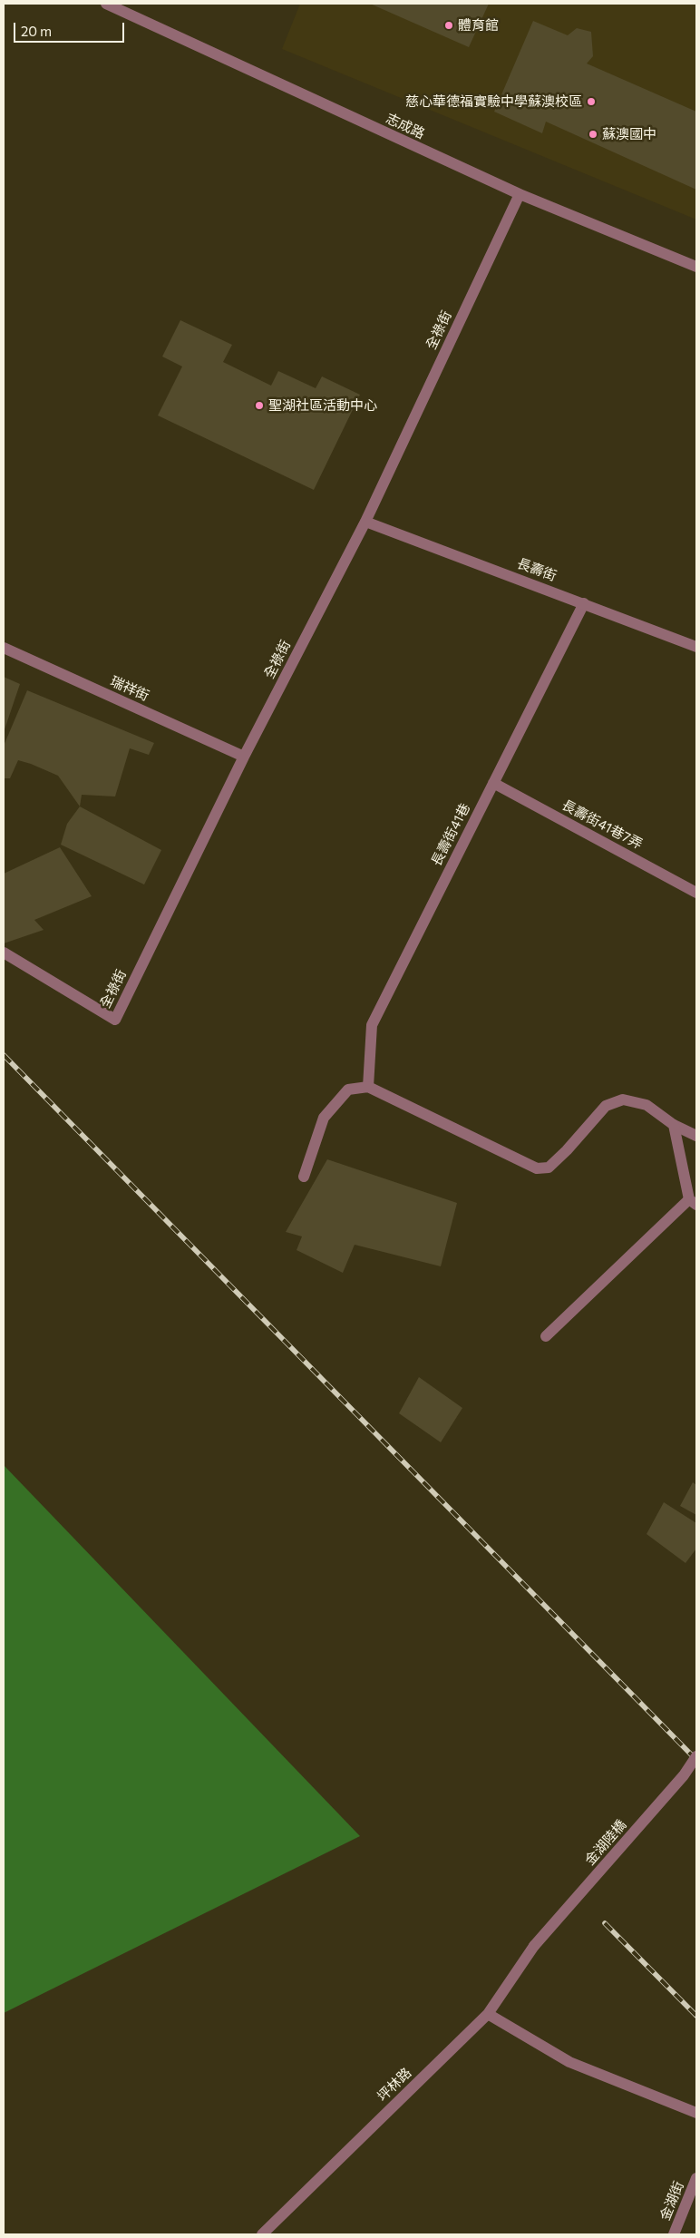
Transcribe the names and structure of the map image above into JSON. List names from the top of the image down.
{
  "streets": {
    "street": [
      "志成路",
      "全祿街",
      "長壽街",
      "瑞祥街",
      "長壽街41巷7弄",
      "長壽街41巷",
      "金湖陸橋",
      "坪林路",
      "金湖街"
    ]
  },
  "crossings": [
    ["志成路", "全祿街"],
    ["全祿街", "長壽街"],
    ["全祿街", "瑞祥街"],
    ["長壽街", "長壽街41巷"],
    ["長壽街41巷7弄", "長壽街41巷"],
    ["金湖陸橋", "坪林路"]
  ],
  "places": [
    "體育館",
    "慈心華德福實驗中學蘇澳校區",
    "蘇澳國中",
    "聖湖社區活動中心"
  ],
  "scale_bar": "20 m"
}
